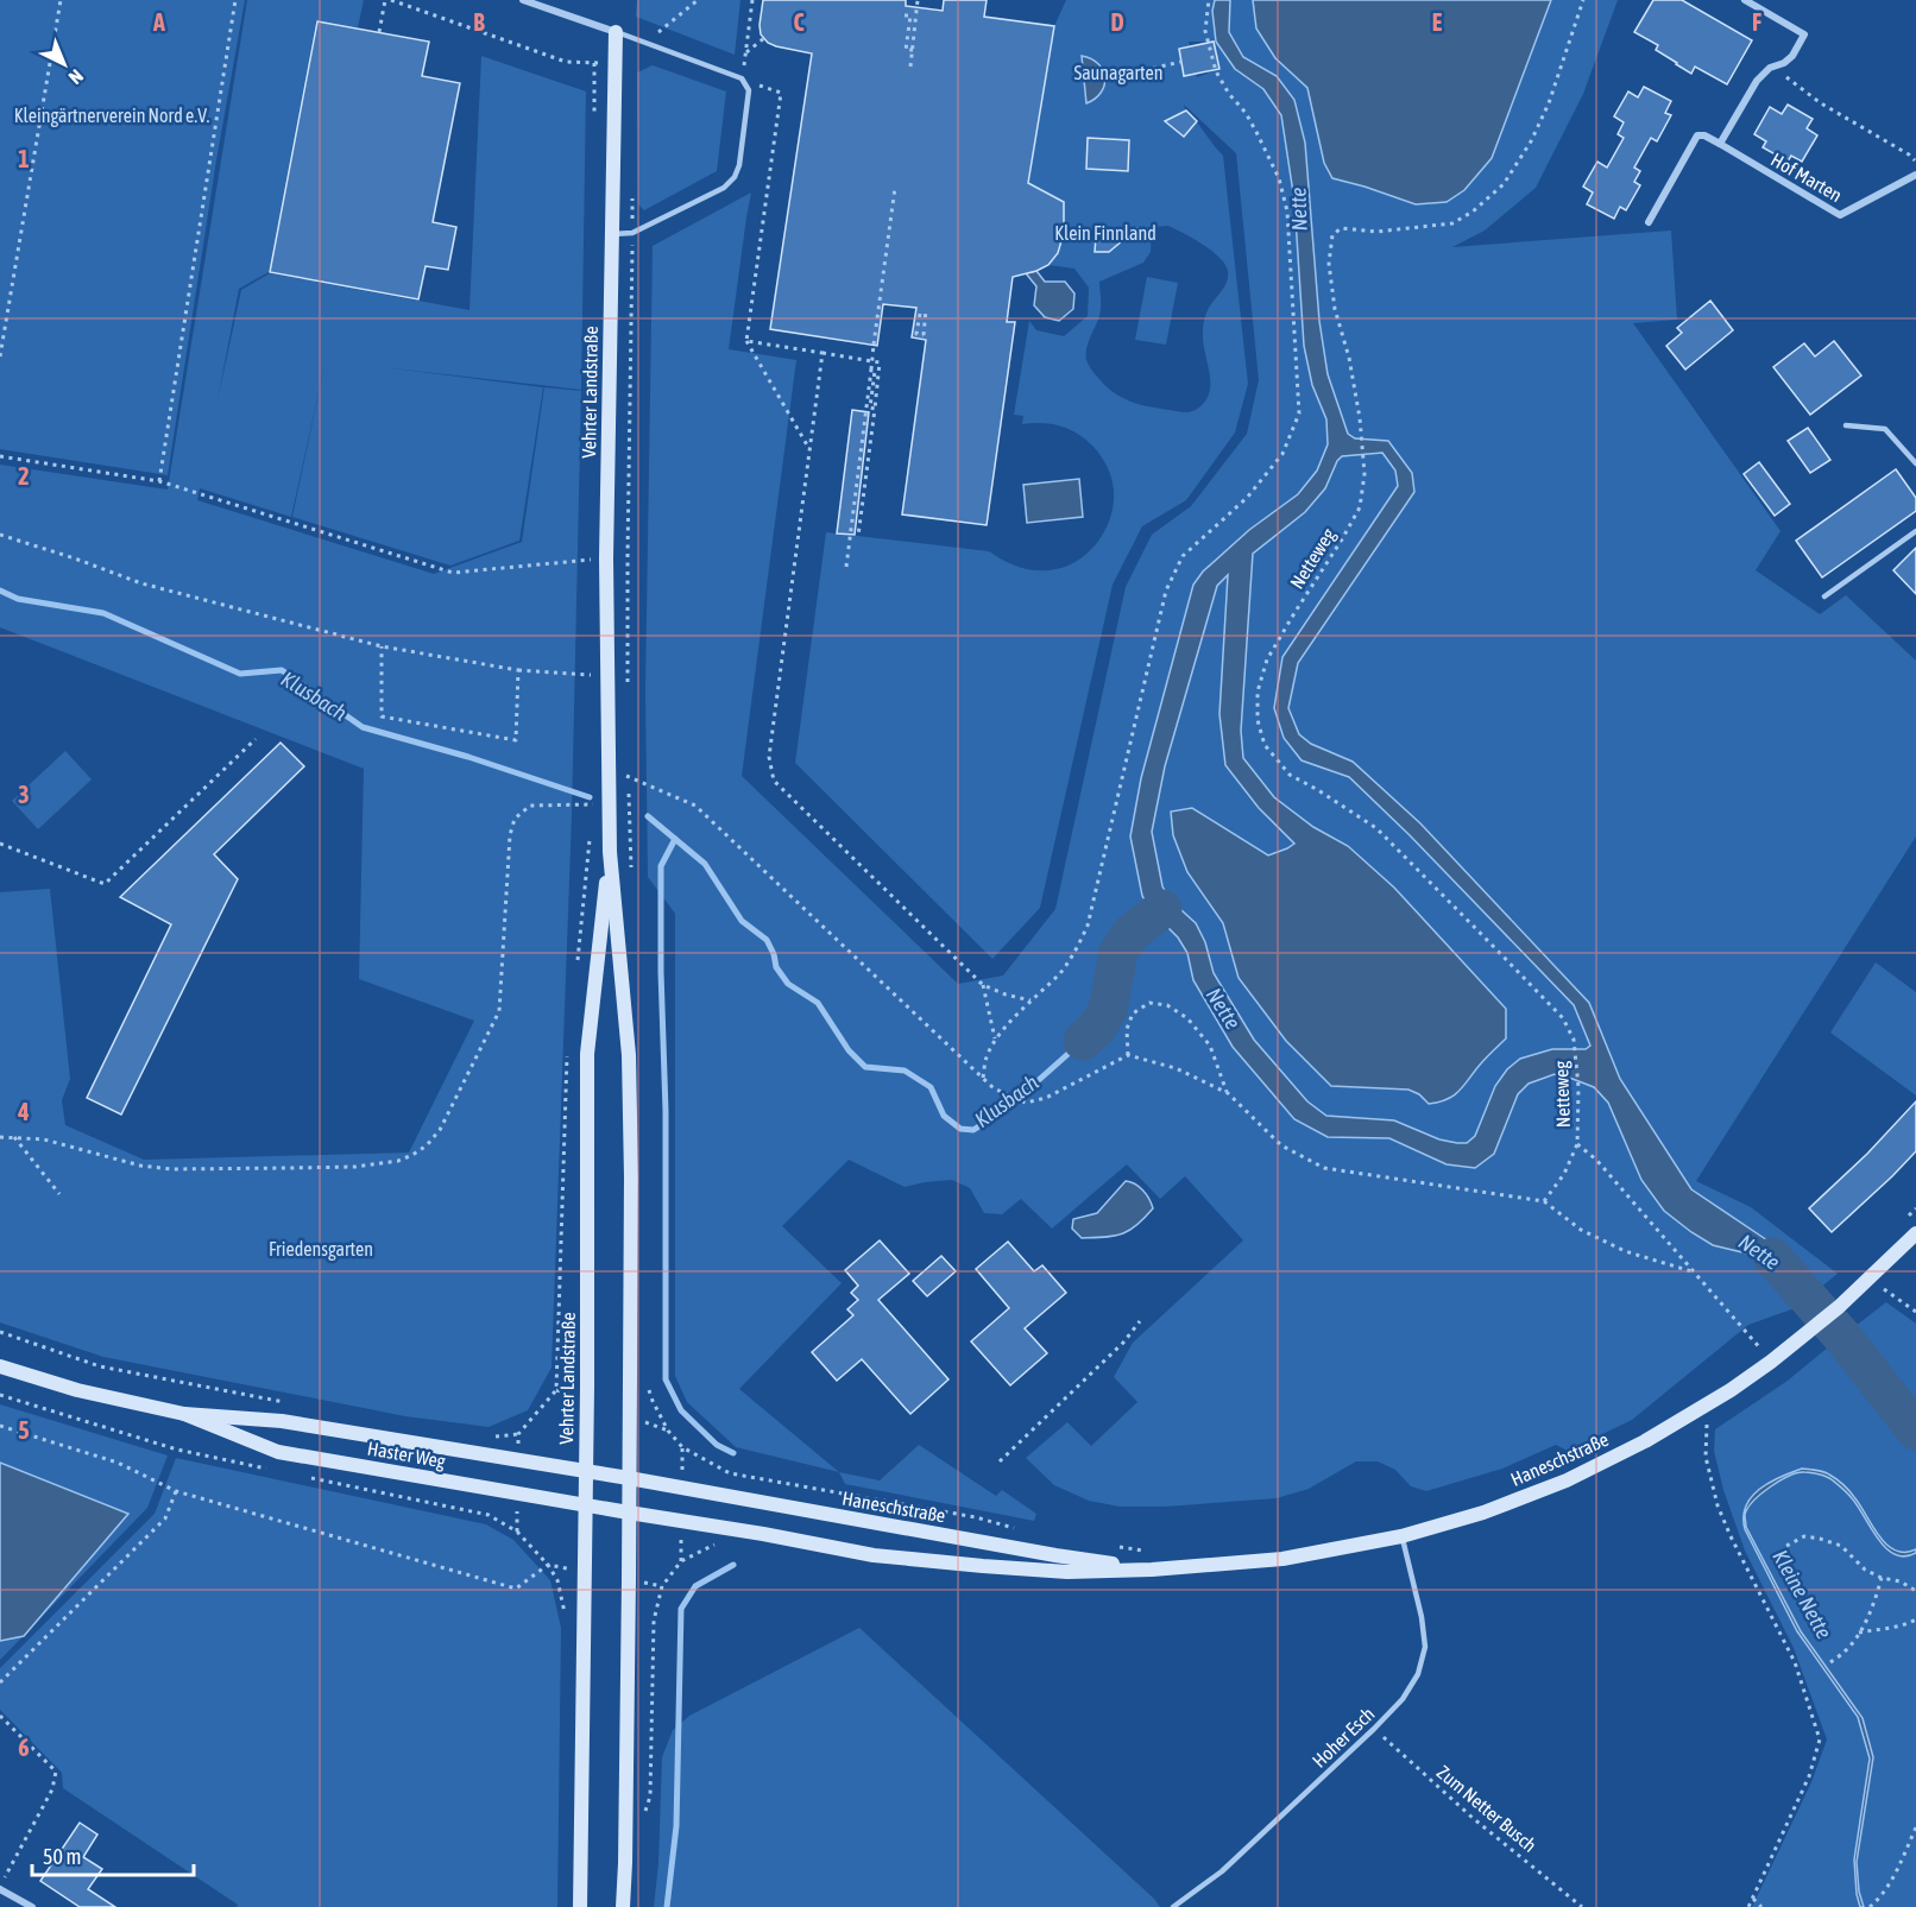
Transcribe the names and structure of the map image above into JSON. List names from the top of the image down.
{
  "streets": {
    "street": [
      "Hof Marten",
      "Vehrter Landstraße",
      "Haster Weg",
      "Haneschstraße"
    ],
    "lane": ["Hoher Esch"],
    "path": ["Netteweg", "Zum Netter Busch"]
  },
  "crossings": [
    ["Vehrter Landstraße", "Haster Weg"],
    ["Vehrter Landstraße", "Haneschstraße"],
    ["Haster Weg", "Haneschstraße"],
    ["Haneschstraße", "Hoher Esch"],
    ["Hoher Esch", "Zum Netter Busch"]
  ],
  "water": ["Nette", "Klusbach", "Kleine Nette"],
  "parks": [
    "Saunagarten",
    "Kleingärtnerverein Nord e.V.",
    "Klein Finnland",
    "Friedensgarten"
  ],
  "scale_bar": "50 m",
  "north": "bottom right",
  "grid": {
    "columns": [
      "A",
      "B",
      "C",
      "D",
      "E",
      "F"
    ],
    "rows": [
      "1",
      "2",
      "3",
      "4",
      "5",
      "6"
    ]
  }
}
